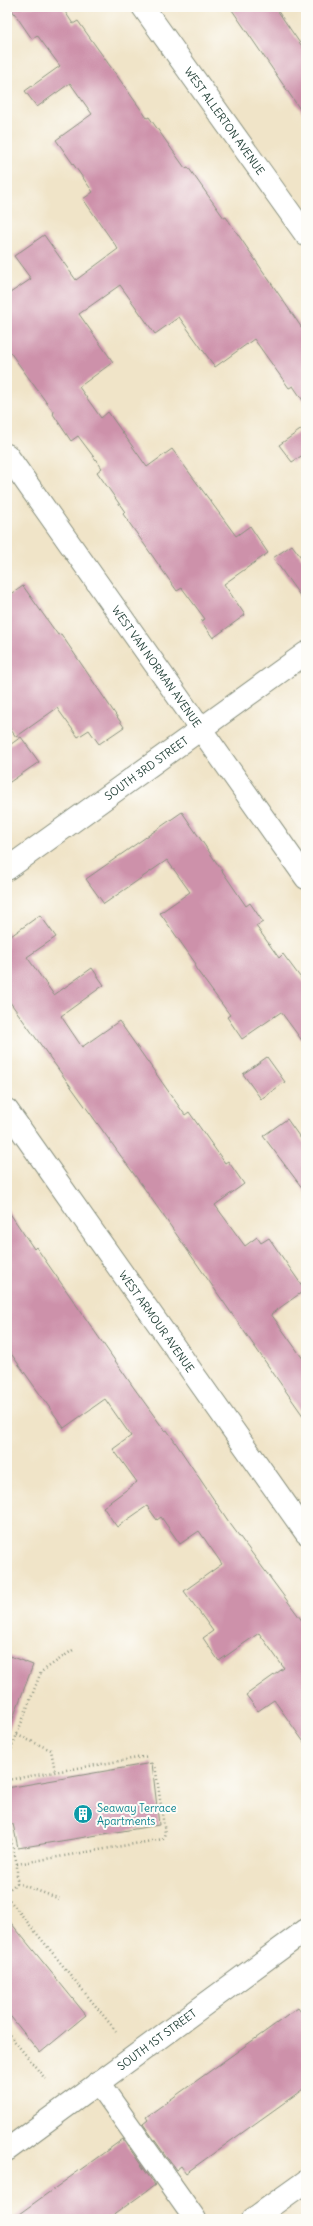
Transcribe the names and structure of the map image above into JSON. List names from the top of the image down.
{
  "streets": {
    "street": [
      "WEST ALLERTON AVENUE",
      "WEST VAN NORMAN AVENUE",
      "SOUTH 3RD STREET",
      "WEST ARMOUR AVENUE",
      "SOUTH 1ST STREET"
    ]
  },
  "crossings": [
    ["WEST VAN NORMAN AVENUE", "SOUTH 3RD STREET"]
  ],
  "places": {
    "building": ["Seaway Terrace Apartments"]
  }
}
